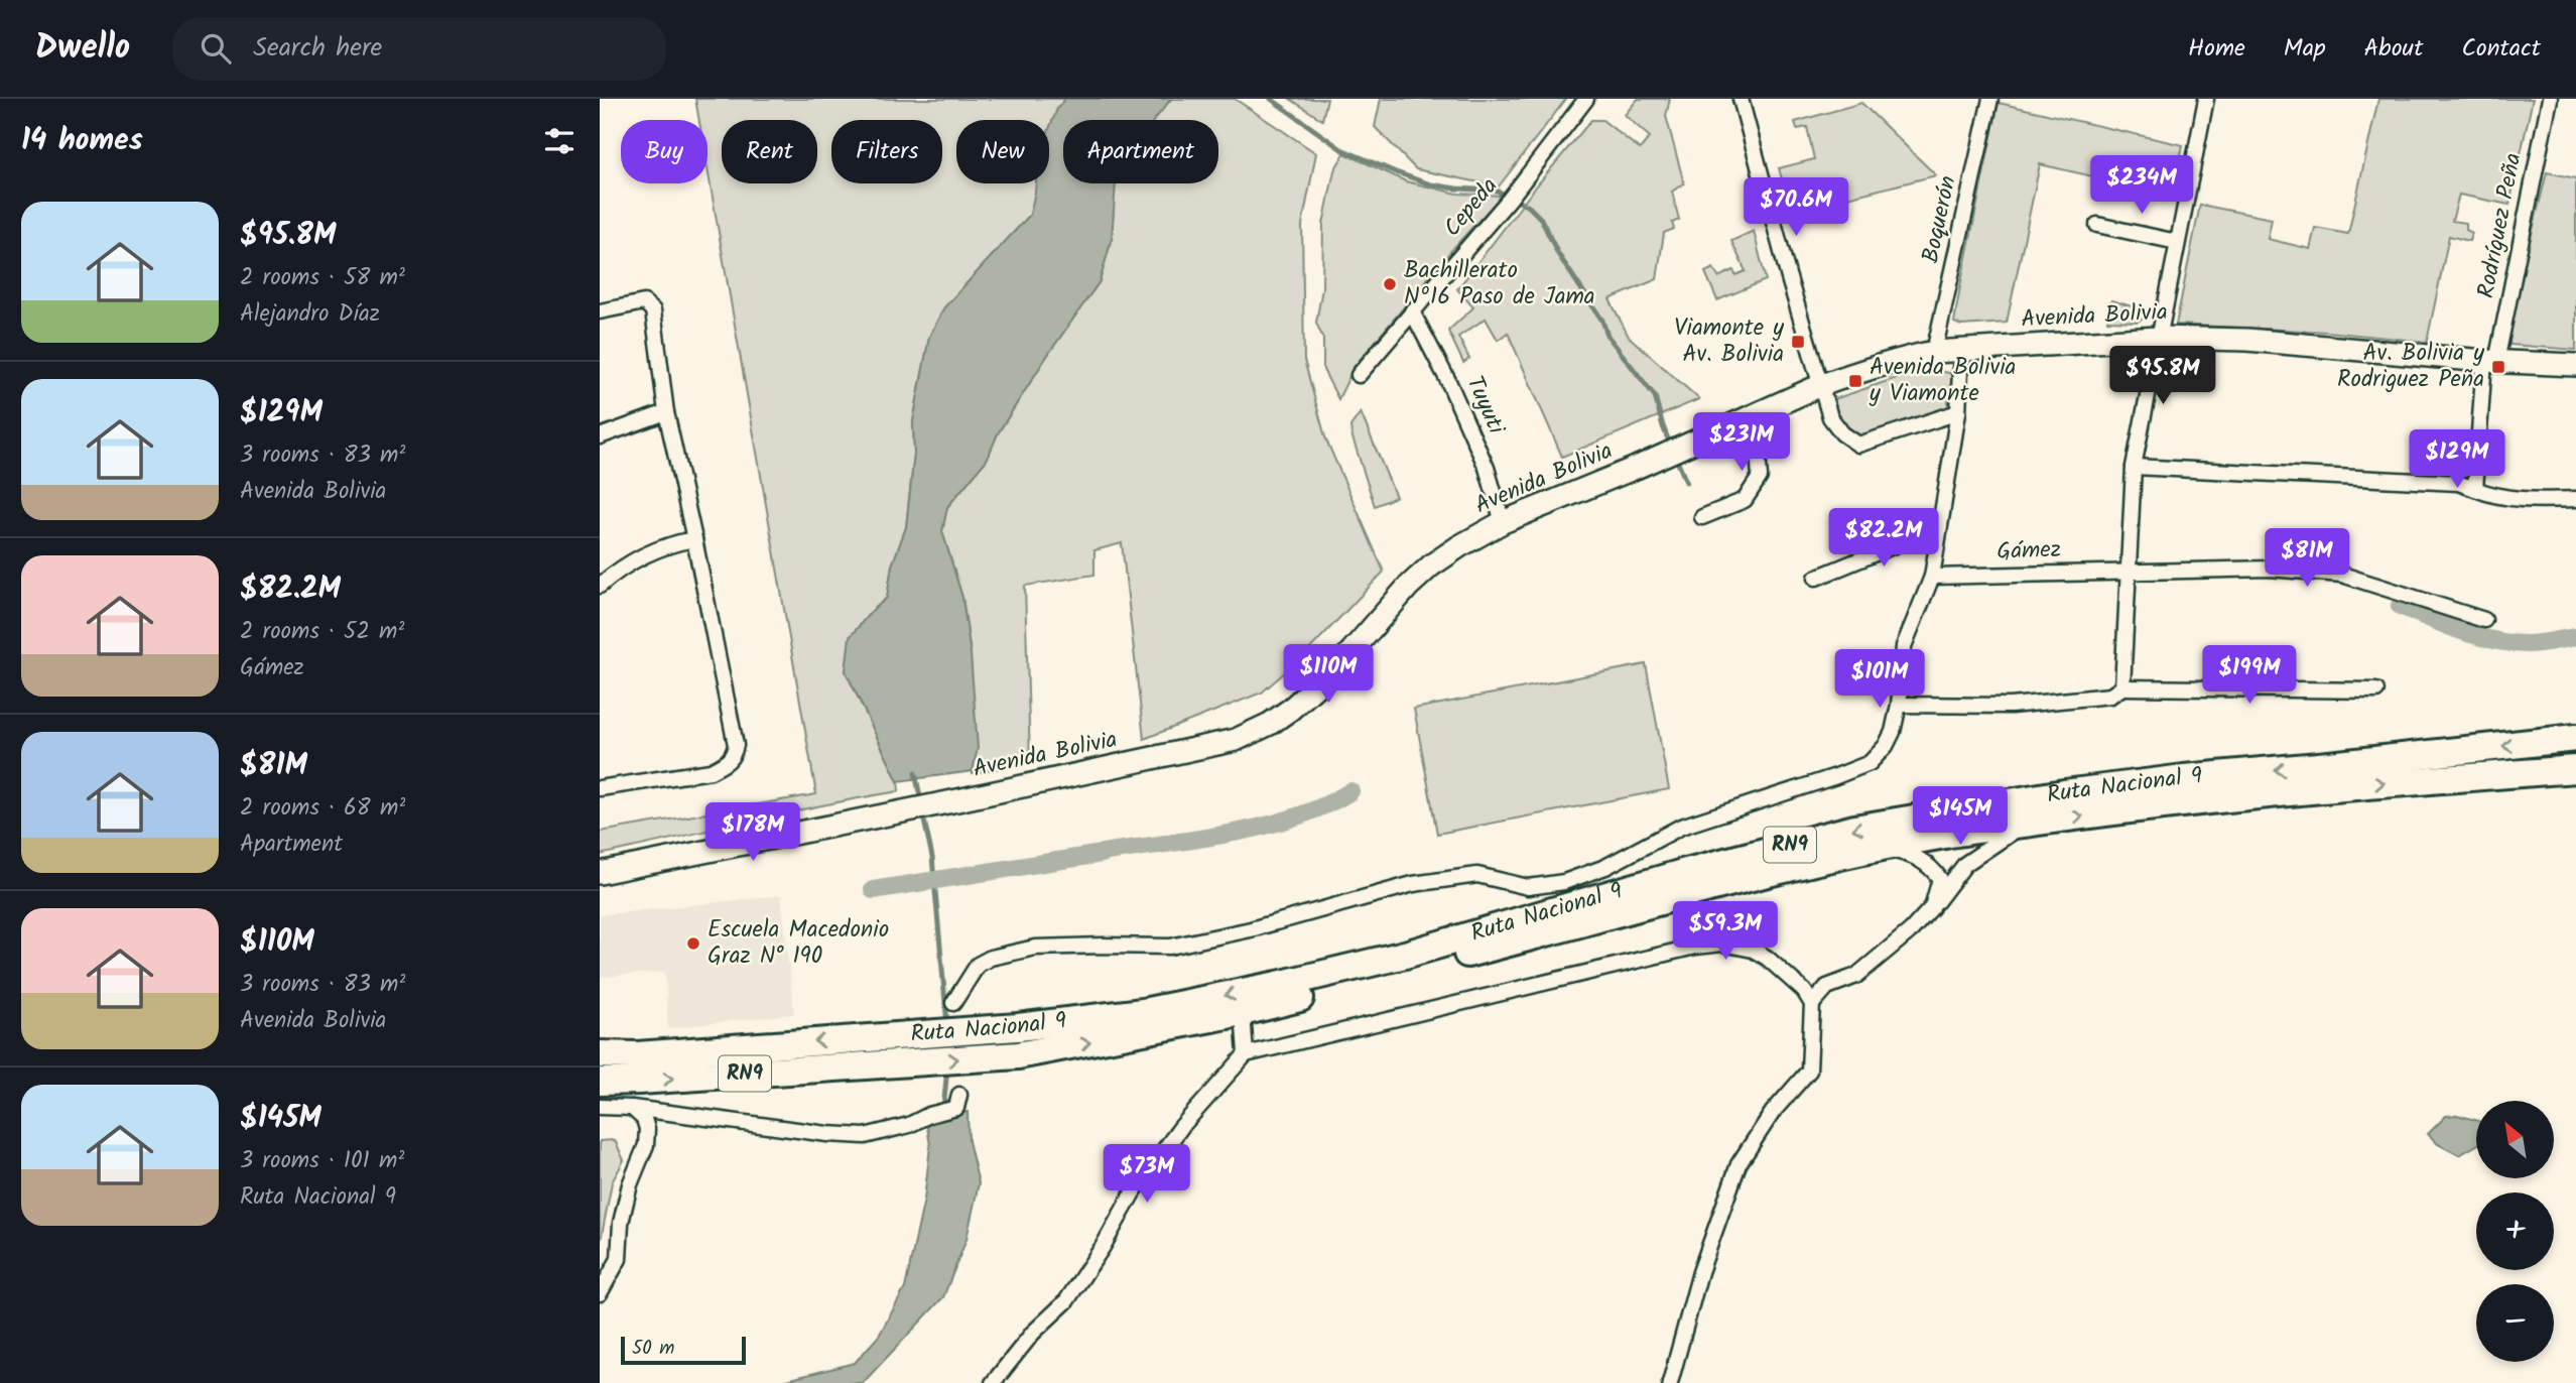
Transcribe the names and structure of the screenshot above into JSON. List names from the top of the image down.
{
  "streets": {
    "highway": ["Ruta Nacional 9", "RN9"],
    "street": [
      "Cepeda",
      "Boquerón",
      "Rodríguez Peña",
      "Avenida Bolivia",
      "Tuyuti",
      "Gámez"
    ]
  },
  "crossings": [
    ["Cepeda", "Tuyuti"],
    ["Boquerón", "Avenida Bolivia"],
    ["Rodríguez Peña", "Avenida Bolivia"],
    ["Avenida Bolivia", "Tuyuti"]
  ],
  "places": {
    "other": ["Bachillerato Nº16 Paso de Jama", "Escuela Macedonio Graz N° 190"],
    "transit": ["Viamonte y Av. Bolivia", "Av. Bolivia y Rodriguez Peña", "Avenida Bolivia y Viamonte"]
  },
  "scale_bar": "50 m",
  "north": "top left",
  "page": {
    "header": "Dwello",
    "search": "Search here",
    "nav": [
      "Home",
      "Map",
      "About",
      "Contact"
    ],
    "heading": "14 homes",
    "chip": [
      "Buy",
      "Rent",
      "Filters",
      "New",
      "Apartment"
    ],
    "price": [
      "$234M",
      "$70.6M",
      "$95.8M",
      "$231M",
      "$129M",
      "$82.2M",
      "$81M",
      "$110M",
      "$199M",
      "$101M",
      "$145M",
      "$178M",
      "$59.3M",
      "$73M"
    ],
    "list": [
      {
        "name": "$95.8M",
        "note": "2 rooms · 58 m² · Alejandro Díaz"
      },
      {
        "name": "$129M",
        "note": "3 rooms · 83 m² · Avenida Bolivia"
      },
      {
        "name": "$82.2M",
        "note": "2 rooms · 52 m² · Gámez"
      },
      {
        "name": "$81M",
        "note": "2 rooms · 68 m² · Apartment"
      },
      {
        "name": "$110M",
        "note": "3 rooms · 83 m² · Avenida Bolivia"
      },
      {
        "name": "$145M",
        "note": "3 rooms · 101 m² · Ruta Nacional 9"
      }
    ],
    "map_buttons": ["+", "−"],
    "scale": "50 m"
  }
}
